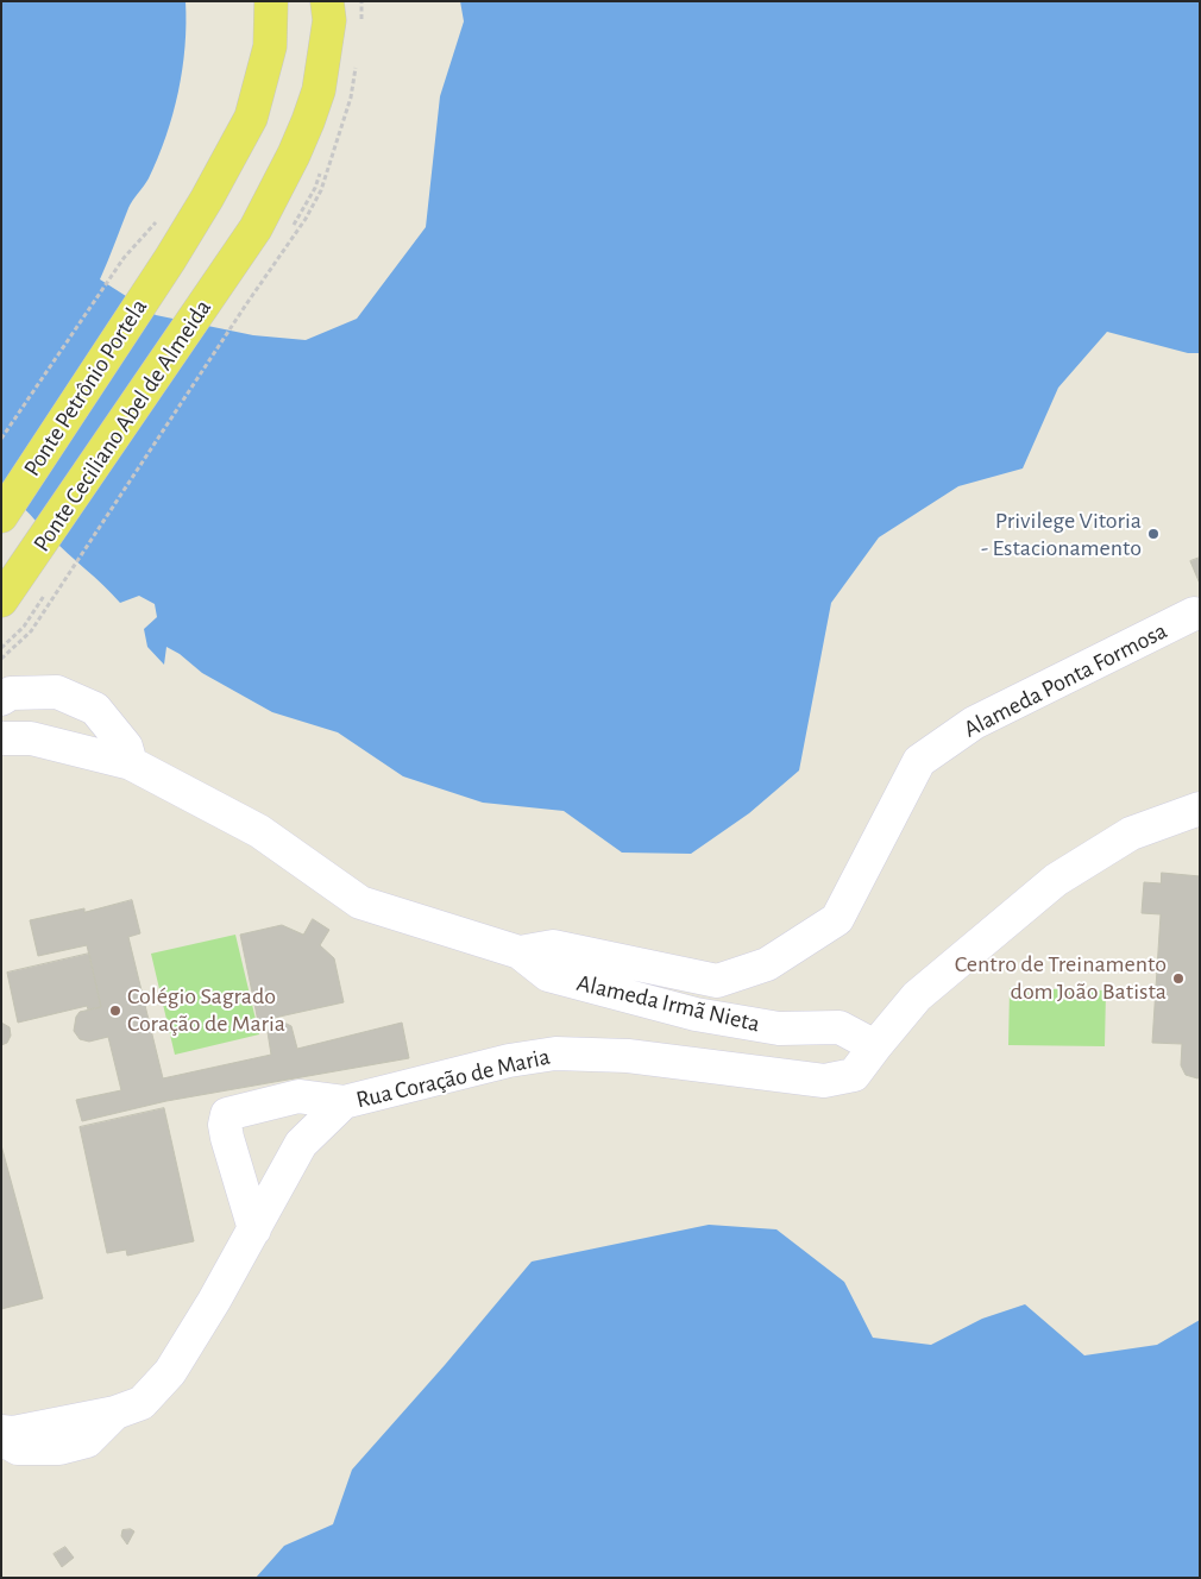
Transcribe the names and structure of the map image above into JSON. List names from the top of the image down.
{
  "streets": {
    "main road": ["Ponte Petrônio Portela", "Ponte Ceciliano Abel de Almeida"],
    "street": ["Alameda Ponta Formosa", "Alameda Irmã Nieta", "Rua Coração de Maria"]
  },
  "crossings": [
    ["Alameda Ponta Formosa", "Alameda Irmã Nieta"],
    ["Alameda Irmã Nieta", "Rua Coração de Maria"]
  ],
  "places": ["Privilege Vitoria - Estacionamento", "Centro de Treinamento dom João Batista", "Colégio Sagrado Coração de Maria"]
}
